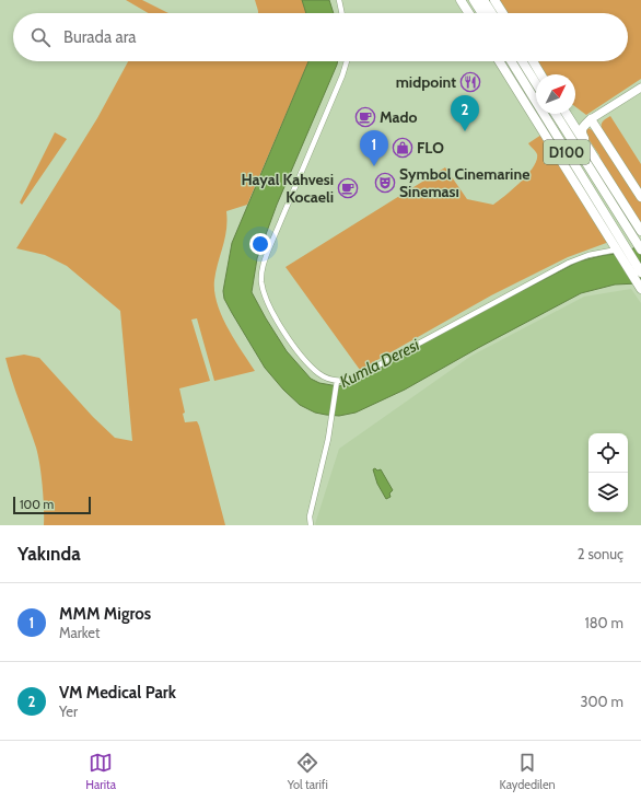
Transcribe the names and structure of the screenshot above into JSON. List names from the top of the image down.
{
  "streets": {
    "highway": ["D100"]
  },
  "water": ["Kumla Deresi"],
  "places": {
    "restaurant": ["midpoint"],
    "cafe": ["Mado", "Hayal Kahvesi Kocaeli"],
    "shop": ["FLO"],
    "theatre": ["Symbol Cinemarine Sineması"]
  },
  "scale_bar": "100 m",
  "north": "top right",
  "page": {
    "search": "Burada ara",
    "pins": ["2", "1"],
    "scale": "100 m",
    "heading": ["Yakında", "2 sonuç"],
    "list": [
      {
        "mark": "1",
        "name": "MMM Migros",
        "note": "Market",
        "value": "180 m"
      },
      {
        "mark": "2",
        "name": "VM Medical Park",
        "note": "Yer",
        "value": "300 m"
      }
    ],
    "nav": ["Harita", "Yol tarifi", "Kaydedilen"]
  }
}
